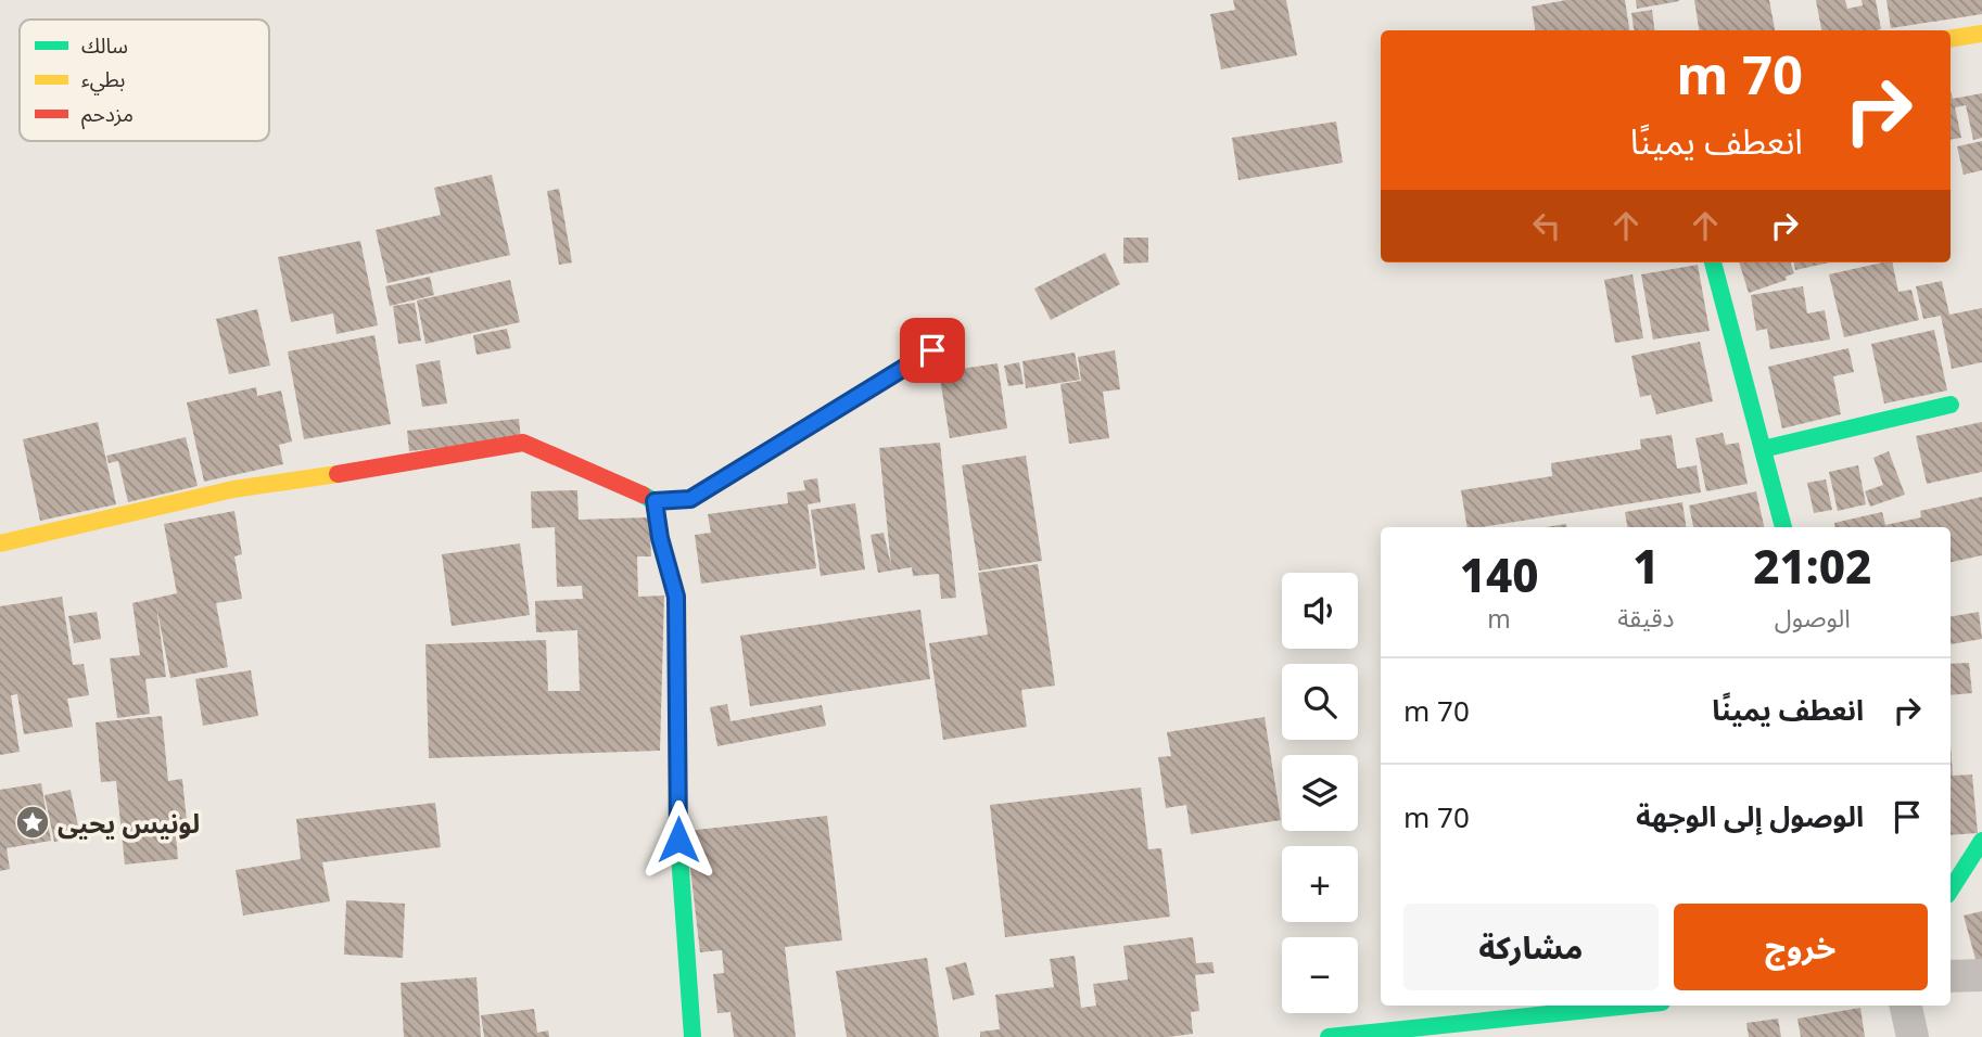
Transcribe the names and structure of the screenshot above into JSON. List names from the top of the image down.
{
  "places": {
    "place": ["لونيس يحيى"]
  },
  "legend": ["سالك", "بطيء", "مزدحم"],
  "page": {
    "turn": ["70 m", "انعطف يمينًا"],
    "eta": [
      "21:02",
      "الوصول",
      "1",
      "دقيقة",
      "140",
      "m"
    ],
    "map_buttons": ["+", "−"],
    "list": [
      {
        "name": "انعطف يمينًا",
        "value": "70 m"
      },
      {
        "name": "الوصول إلى الوجهة",
        "value": "70 m"
      }
    ],
    "buttons": ["خروج", "مشاركة"]
  }
}
